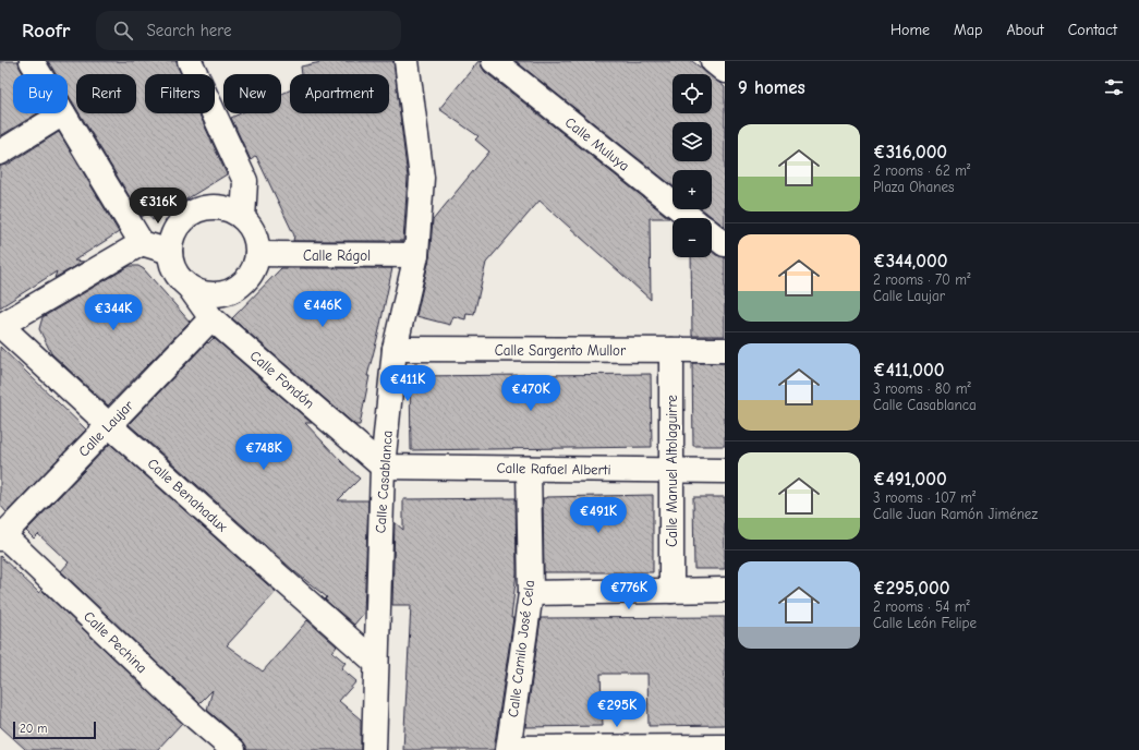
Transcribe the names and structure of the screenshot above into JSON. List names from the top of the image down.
{
  "streets": {
    "street": [
      "Calle Muluya",
      "Calle Rágol",
      "Calle Sargento Mullor",
      "Calle Fondón",
      "Calle Laujar",
      "Calle Rafael Alberti",
      "Calle Manuel Altolaguirre",
      "Calle Casablanca",
      "Calle Benahadux",
      "Calle Pechina",
      "Calle Camilo José Cela"
    ]
  },
  "crossings": [
    ["Calle Rágol", "Calle Fondón"],
    ["Calle Rágol", "Calle Casablanca"],
    ["Calle Sargento Mullor", "Calle Manuel Altolaguirre"],
    ["Calle Sargento Mullor", "Calle Casablanca"],
    ["Calle Fondón", "Calle Laujar"],
    ["Calle Fondón", "Calle Rafael Alberti"],
    ["Calle Fondón", "Calle Casablanca"],
    ["Calle Laujar", "Calle Benahadux"],
    ["Calle Laujar", "Calle Pechina"],
    ["Calle Rafael Alberti", "Calle Manuel Altolaguirre"],
    ["Calle Rafael Alberti", "Calle Casablanca"],
    ["Calle Rafael Alberti", "Calle Camilo José Cela"],
    ["Calle Casablanca", "Calle Benahadux"]
  ],
  "scale_bar": "20 m",
  "page": {
    "header": "Roofr",
    "search": "Search here",
    "nav": [
      "Home",
      "Map",
      "About",
      "Contact"
    ],
    "heading": "9 homes",
    "map_buttons": ["+", "−"],
    "chip": [
      "Buy",
      "Rent",
      "Filters",
      "New",
      "Apartment"
    ],
    "list": [
      {
        "name": "€316,000",
        "note": "2 rooms · 62 m² · Plaza Ohanes"
      },
      {
        "name": "€344,000",
        "note": "2 rooms · 70 m² · Calle Laujar"
      },
      {
        "name": "€411,000",
        "note": "3 rooms · 80 m² · Calle Casablanca"
      },
      {
        "name": "€491,000",
        "note": "3 rooms · 107 m² · Calle Juan Ramón Jiménez"
      },
      {
        "name": "€295,000",
        "note": "2 rooms · 54 m² · Calle León Felipe"
      }
    ],
    "price": [
      "€316K",
      "€446K",
      "€344K",
      "€411K",
      "€470K",
      "€748K",
      "€491K",
      "€776K",
      "€295K"
    ],
    "scale": "20 m"
  }
}
